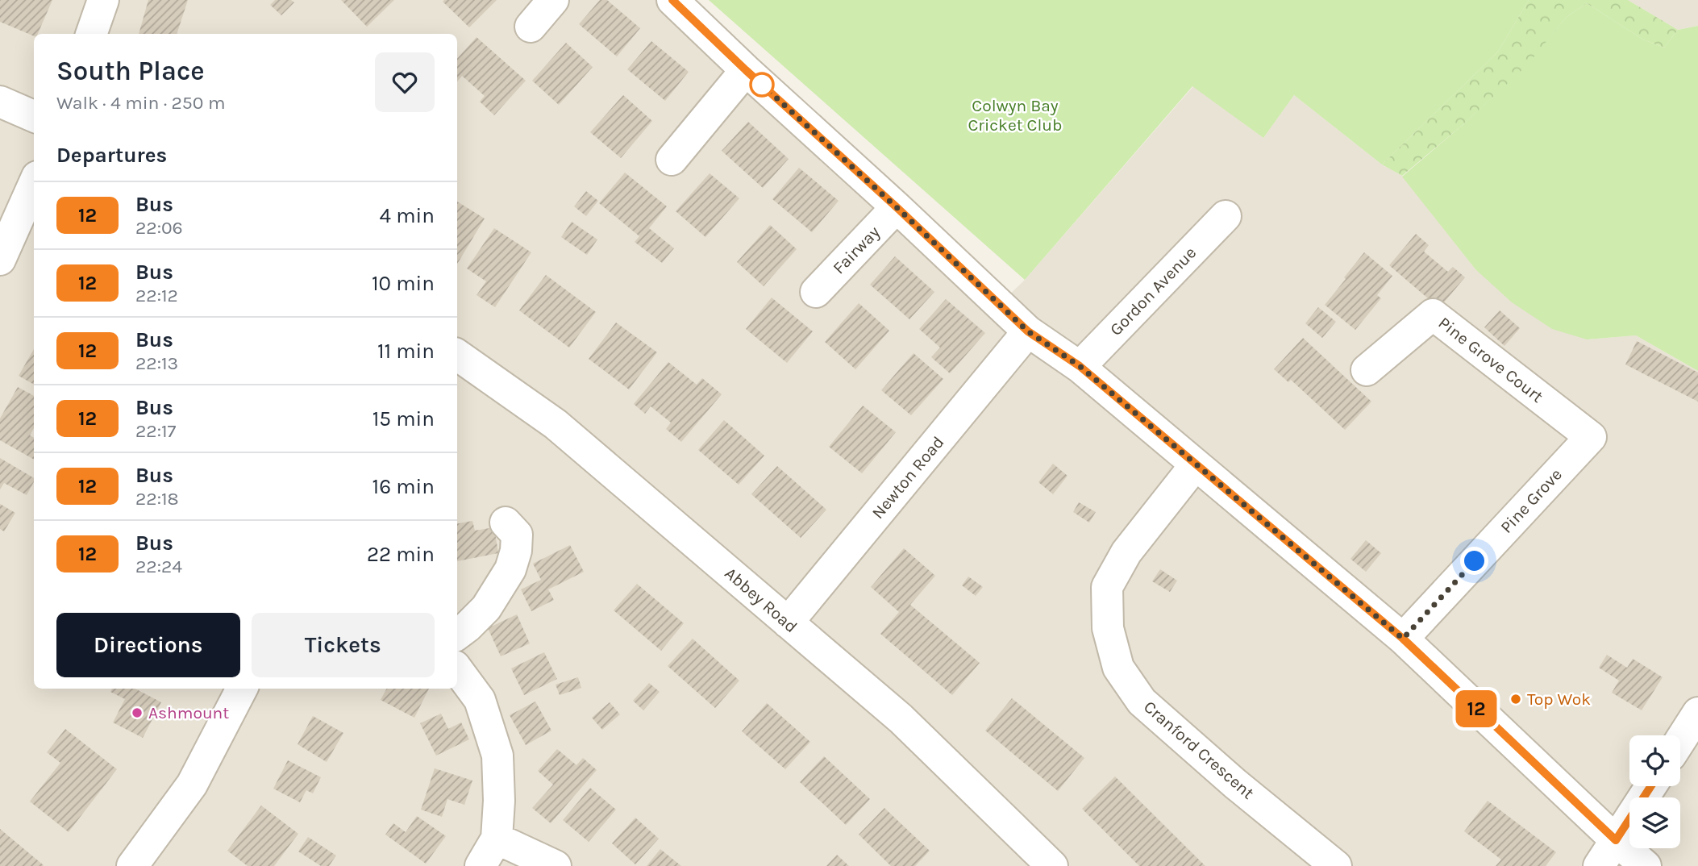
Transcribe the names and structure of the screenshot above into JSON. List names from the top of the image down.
{
  "streets": {
    "street": [
      "Fairway",
      "Gordon Avenue",
      "Pine Grove Court",
      "Newton Road",
      "Pine Grove",
      "Abbey Road",
      "Cranford Crescent"
    ]
  },
  "crossings": [
    ["Pine Grove Court", "Pine Grove"],
    ["Newton Road", "Abbey Road"]
  ],
  "parks": ["Colwyn Bay Cricket Club"],
  "places": ["Top Wok", "Ashmount"],
  "lines": ["bus line 12"],
  "page": {
    "on_map": "12",
    "heading": [
      ["South Place", "Walk · 4 min · 250 m"],
      "Departures"
    ],
    "list": [
      {
        "mark": "12",
        "name": "Bus",
        "note": "22:06",
        "value": "4 min"
      },
      {
        "mark": "12",
        "name": "Bus",
        "note": "22:12",
        "value": "10 min"
      },
      {
        "mark": "12",
        "name": "Bus",
        "note": "22:13",
        "value": "11 min"
      },
      {
        "mark": "12",
        "name": "Bus",
        "note": "22:17",
        "value": "15 min"
      },
      {
        "mark": "12",
        "name": "Bus",
        "note": "22:18",
        "value": "16 min"
      },
      {
        "mark": "12",
        "name": "Bus",
        "note": "22:24",
        "value": "22 min"
      }
    ],
    "buttons": ["Directions", "Tickets"]
  }
}
